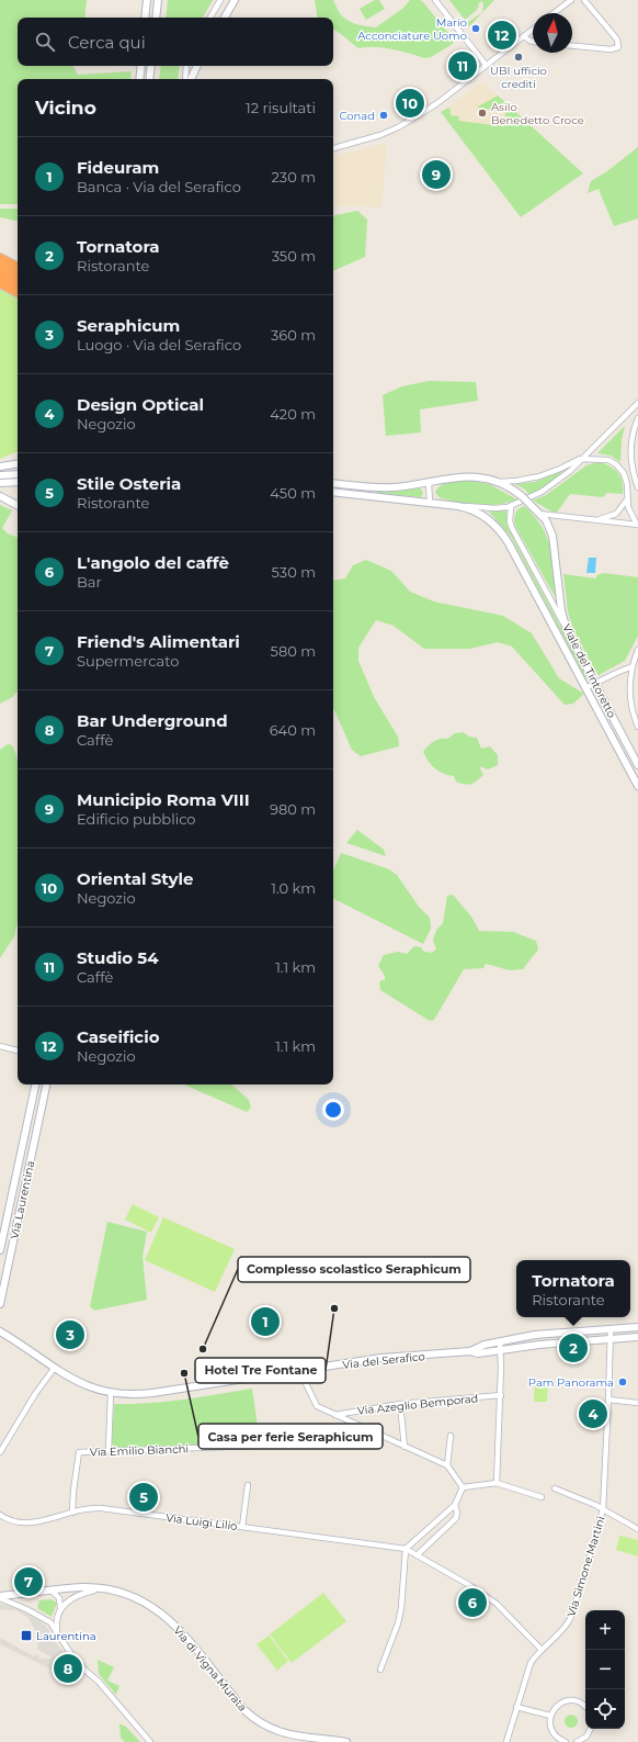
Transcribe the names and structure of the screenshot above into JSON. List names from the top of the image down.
{
  "streets": {
    "main road": [
      "Viale del Tintoretto",
      "Via Laurentina",
      "Via del Serafico",
      "Via di Vigna Murata"
    ],
    "street": [
      "Via Azeglio Bemporad",
      "Via Emilio Bianchi",
      "Via Luigi Lilio",
      "Via Simone Martini"
    ]
  },
  "crossings": [
    ["Via del Serafico", "Via Simone Martini"],
    ["Via Emilio Bianchi", "Via Luigi Lilio"]
  ],
  "places": {
    "other": [
      "Mario Acconciature Uomo",
      "UBI ufficio crediti",
      "Asilo Benedetto Croce",
      "Conad",
      "Hotel Tre Fontane",
      "Complesso scolastico Seraphicum",
      "Casa per ferie Seraphicum",
      "Pam Panorama"
    ],
    "transit": ["Laurentina"]
  },
  "north": "top",
  "page": {
    "search": "Cerca qui",
    "pins": [
      "12",
      "11",
      "10",
      "9",
      "1",
      "3",
      "2",
      "4",
      "5",
      "7",
      "6",
      "8"
    ],
    "heading": ["Vicino", "12 risultati"],
    "list": [
      {
        "mark": "1",
        "name": "Fideuram",
        "note": "Banca · Via del Serafico",
        "value": "230 m"
      },
      {
        "mark": "2",
        "name": "Tornatora",
        "note": "Ristorante",
        "value": "350 m"
      },
      {
        "mark": "3",
        "name": "Seraphicum",
        "note": "Luogo · Via del Serafico",
        "value": "360 m"
      },
      {
        "mark": "4",
        "name": "Design Optical",
        "note": "Negozio",
        "value": "420 m"
      },
      {
        "mark": "5",
        "name": "Stile Osteria",
        "note": "Ristorante",
        "value": "450 m"
      },
      {
        "mark": "6",
        "name": "L'angolo del caffè",
        "note": "Bar",
        "value": "530 m"
      },
      {
        "mark": "7",
        "name": "Friend's Alimentari",
        "note": "Supermercato",
        "value": "580 m"
      },
      {
        "mark": "8",
        "name": "Bar Underground",
        "note": "Caffè",
        "value": "640 m"
      },
      {
        "mark": "9",
        "name": "Municipio Roma VIII",
        "note": "Edificio pubblico",
        "value": "980 m"
      },
      {
        "mark": "10",
        "name": "Oriental Style",
        "note": "Negozio",
        "value": "1.0 km"
      },
      {
        "mark": "11",
        "name": "Studio 54",
        "note": "Caffè",
        "value": "1.1 km"
      },
      {
        "mark": "12",
        "name": "Caseificio",
        "note": "Negozio",
        "value": "1.1 km"
      }
    ],
    "popup": ["Tornatora", "Ristorante"],
    "map_buttons": ["+", "−"]
  }
}
